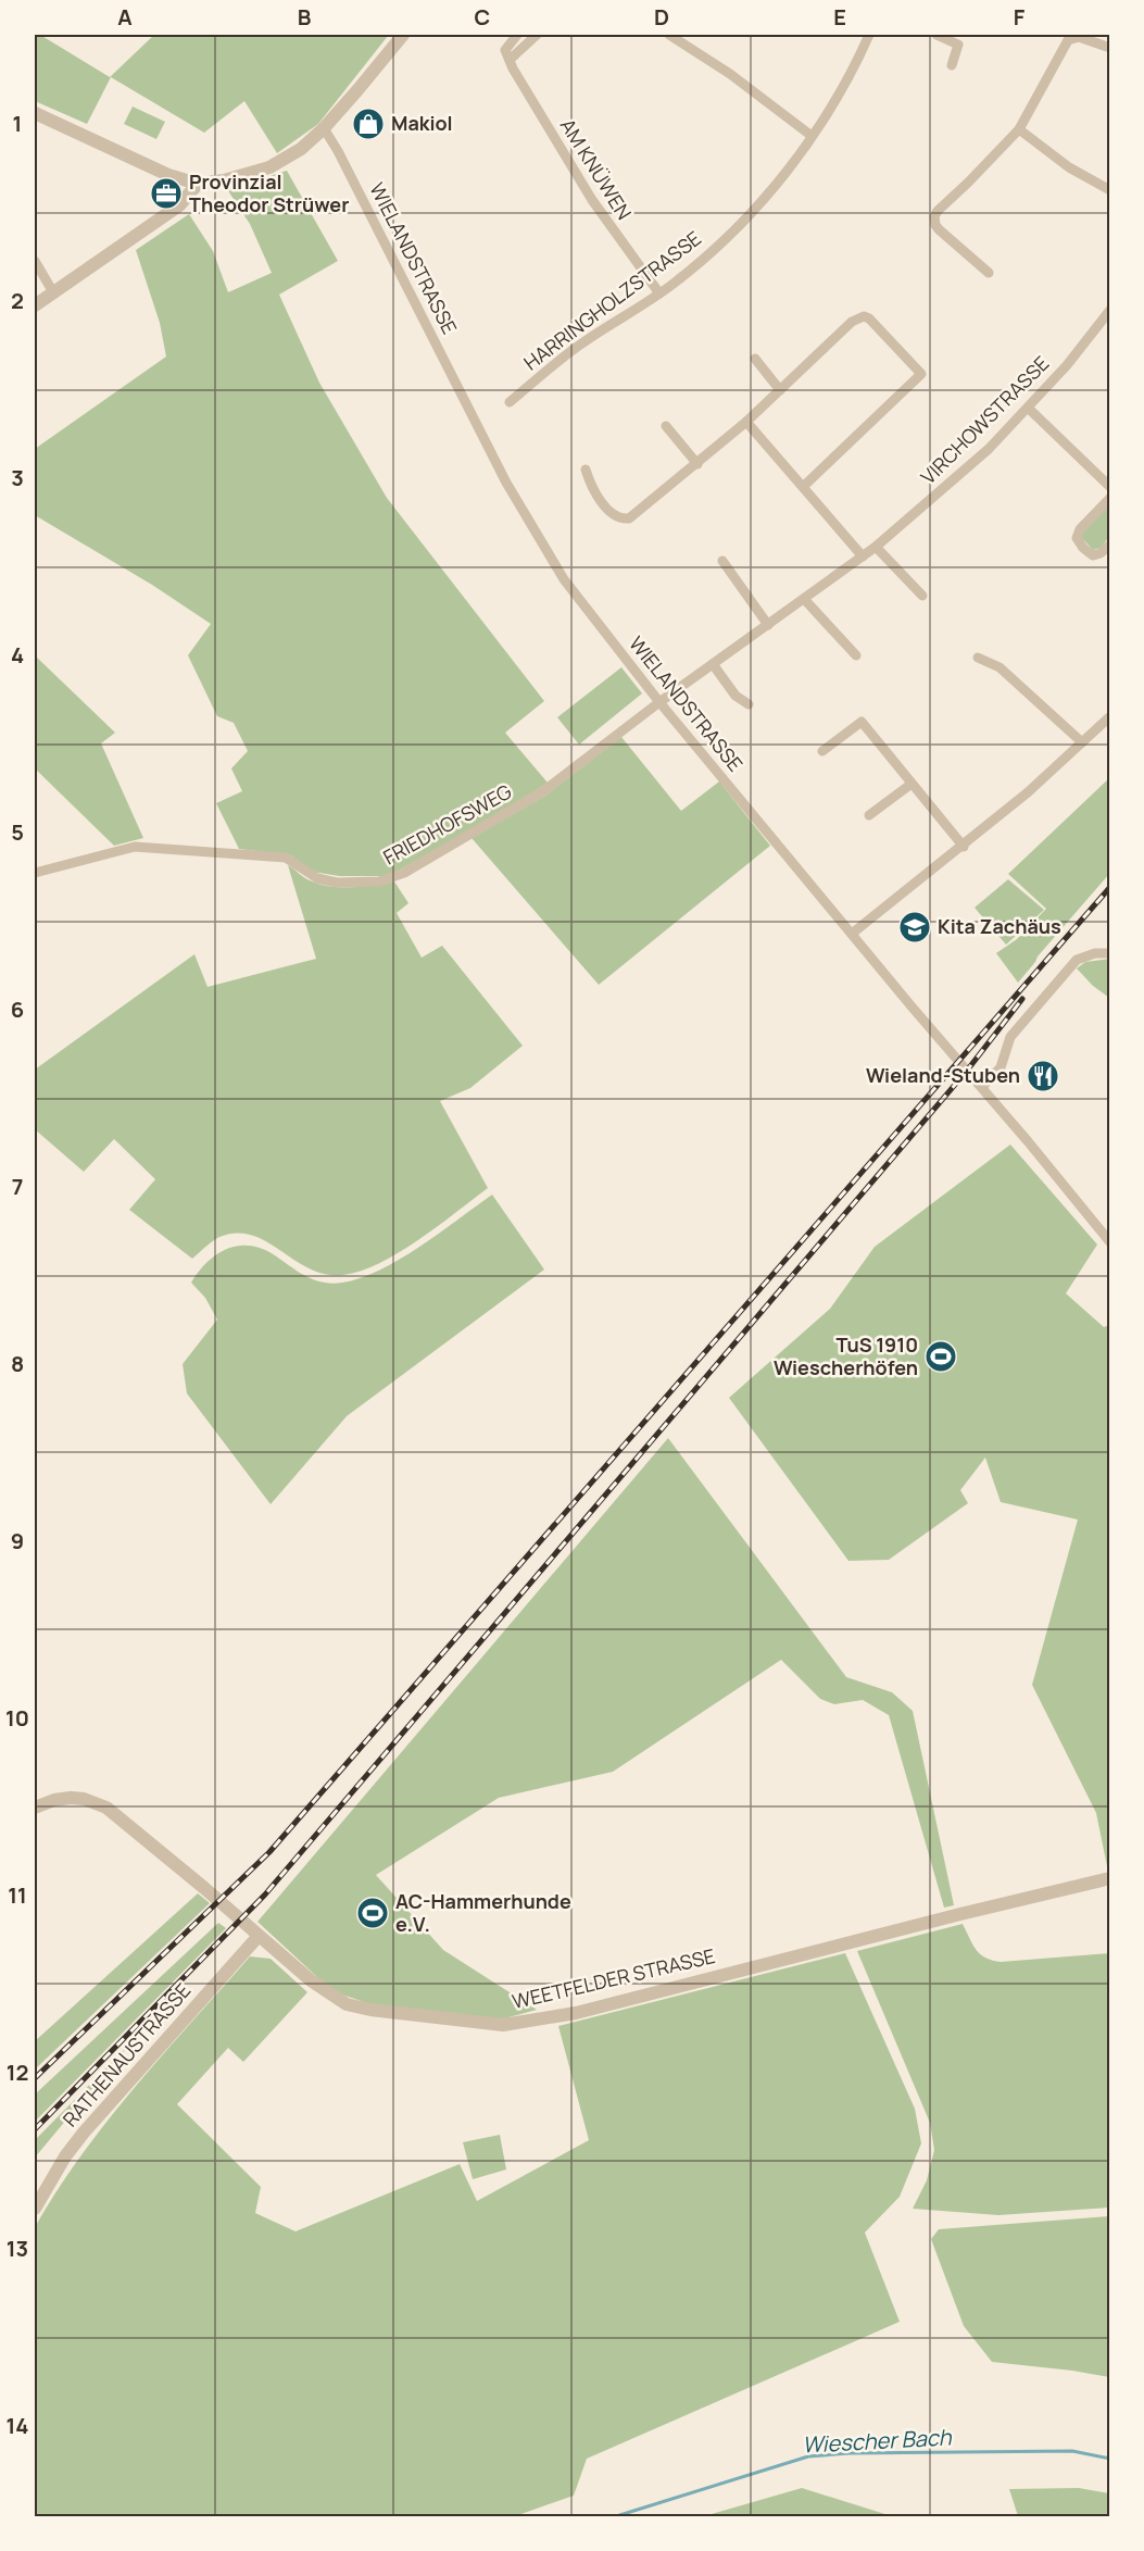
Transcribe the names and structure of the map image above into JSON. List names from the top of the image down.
{
  "streets": {
    "street": [
      "AM KNÜWEN",
      "WIELANDSTRASSE",
      "HARRINGHOLZSTRASSE",
      "VIRCHOWSTRASSE",
      "FRIEDHOFSWEG",
      "WEETFELDER STRASSE",
      "RATHENAUSTRASSE"
    ]
  },
  "crossings": [
    ["AM KNÜWEN", "HARRINGHOLZSTRASSE"],
    ["WIELANDSTRASSE", "VIRCHOWSTRASSE"],
    ["WIELANDSTRASSE", "FRIEDHOFSWEG"],
    ["VIRCHOWSTRASSE", "FRIEDHOFSWEG"],
    ["WEETFELDER STRASSE", "RATHENAUSTRASSE"]
  ],
  "water": ["Wiescher Bach"],
  "places": {
    "shop": ["Makiol"],
    "office": ["Provinzial Theodor Strüwer"],
    "school or university": ["Kita Zachäus"],
    "restaurant": ["Wieland-Stuben"],
    "sports": ["TuS 1910 Wiescherhöfen", "AC-Hammerhunde e.V."]
  },
  "grid": {
    "columns": [
      "A",
      "B",
      "C",
      "D",
      "E",
      "F"
    ],
    "rows": [
      "1",
      "2",
      "3",
      "4",
      "5",
      "6",
      "7",
      "8",
      "9",
      "10",
      "11",
      "12",
      "13",
      "14"
    ]
  }
}
